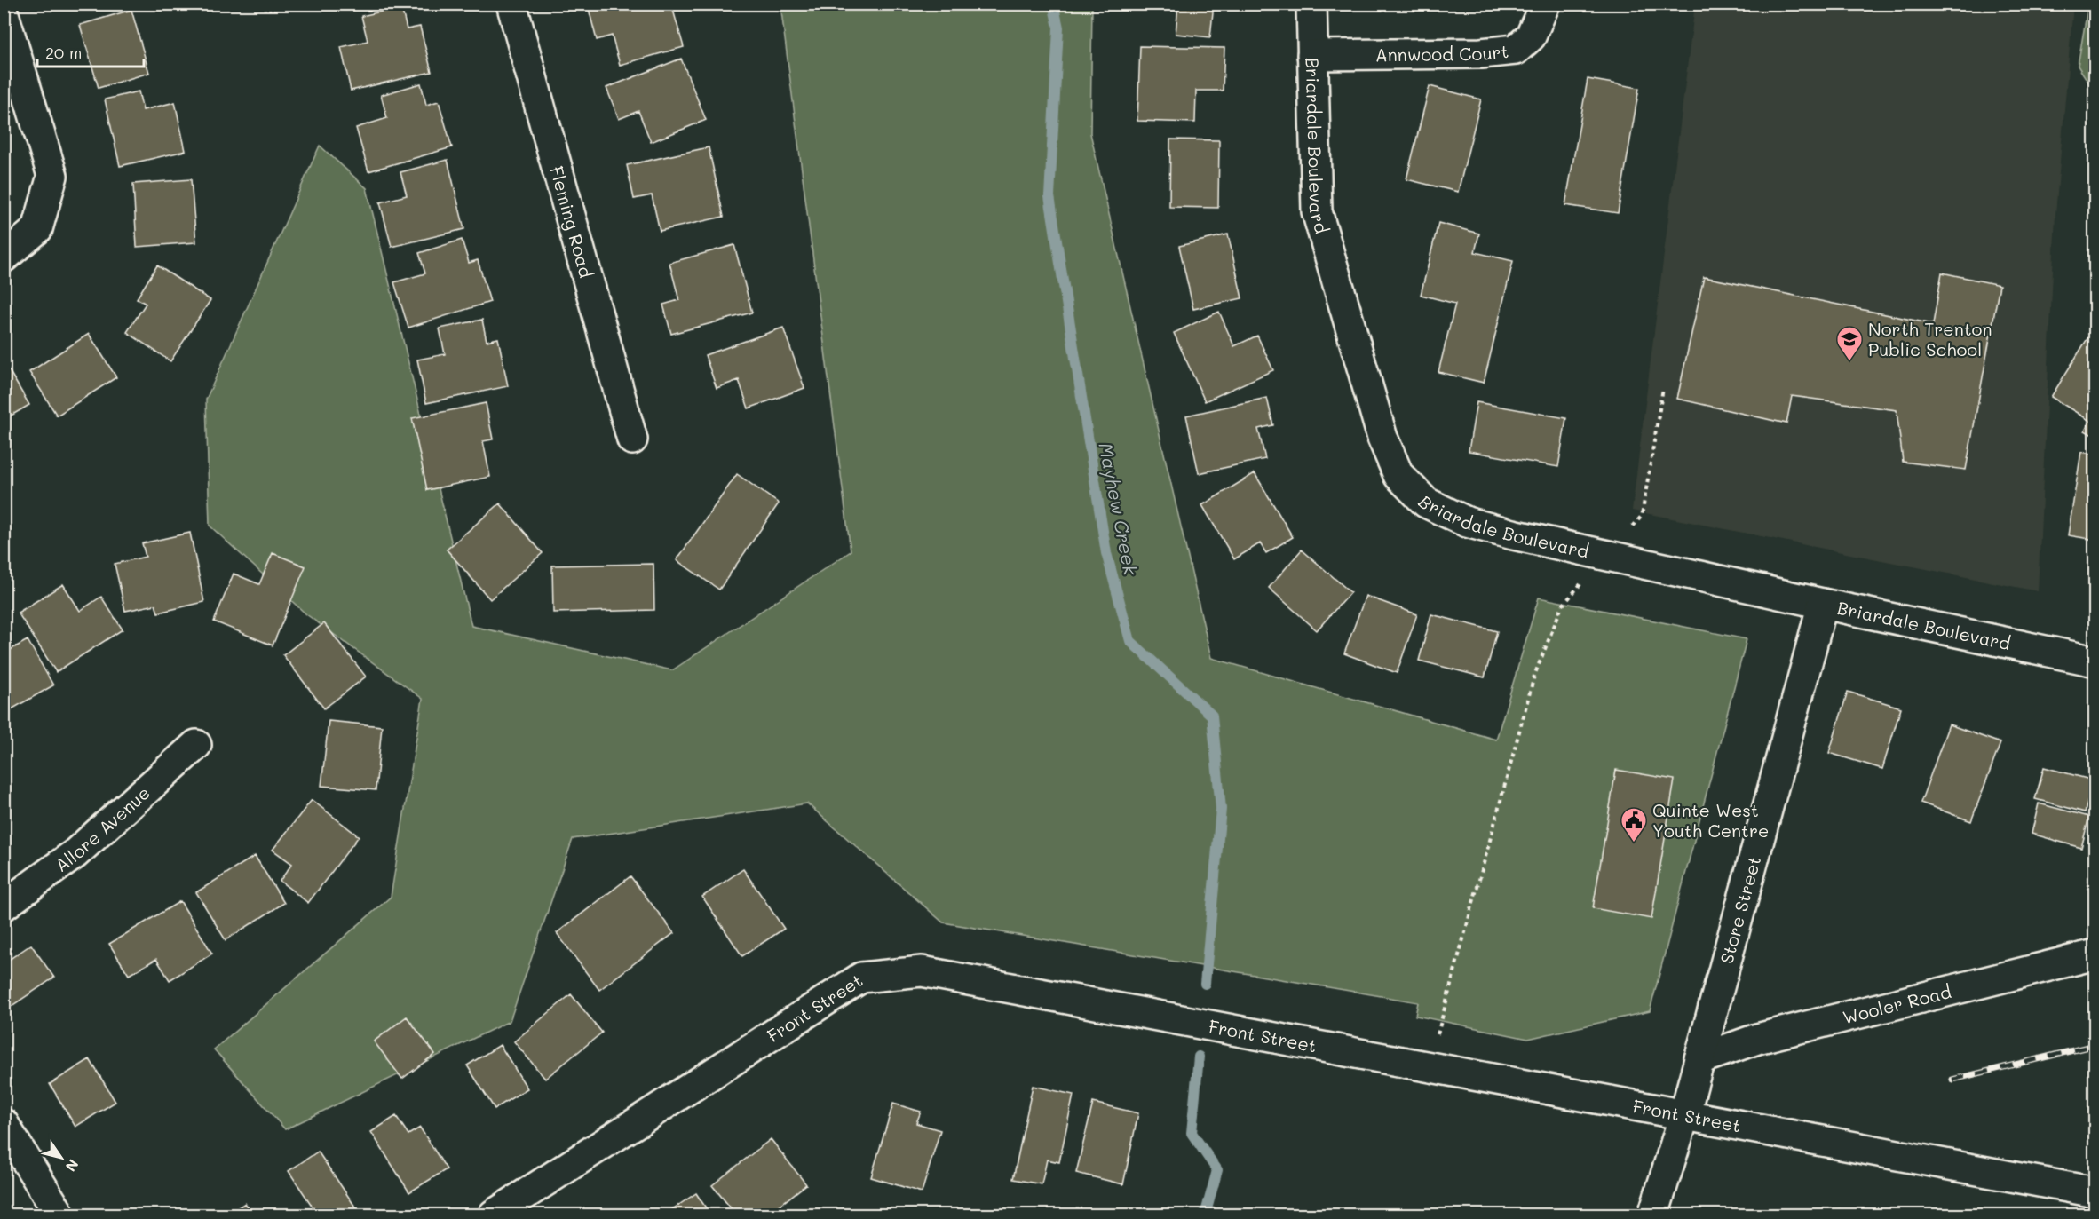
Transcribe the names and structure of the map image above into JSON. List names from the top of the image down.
{
  "streets": {
    "street": [
      "Annwood Court",
      "Briardale Boulevard",
      "Fleming Road",
      "Allore Avenue",
      "Store Street",
      "Wooler Road",
      "Front Street"
    ]
  },
  "crossings": [
    ["Annwood Court", "Briardale Boulevard"],
    ["Briardale Boulevard", "Store Street"],
    ["Store Street", "Wooler Road"],
    ["Store Street", "Front Street"]
  ],
  "water": ["Mayhew Creek"],
  "places": {
    "school or university": ["North Trenton Public School"],
    "public building": ["Quinte West Youth Centre"]
  },
  "scale_bar": "20 m",
  "north": "bottom right"
}
